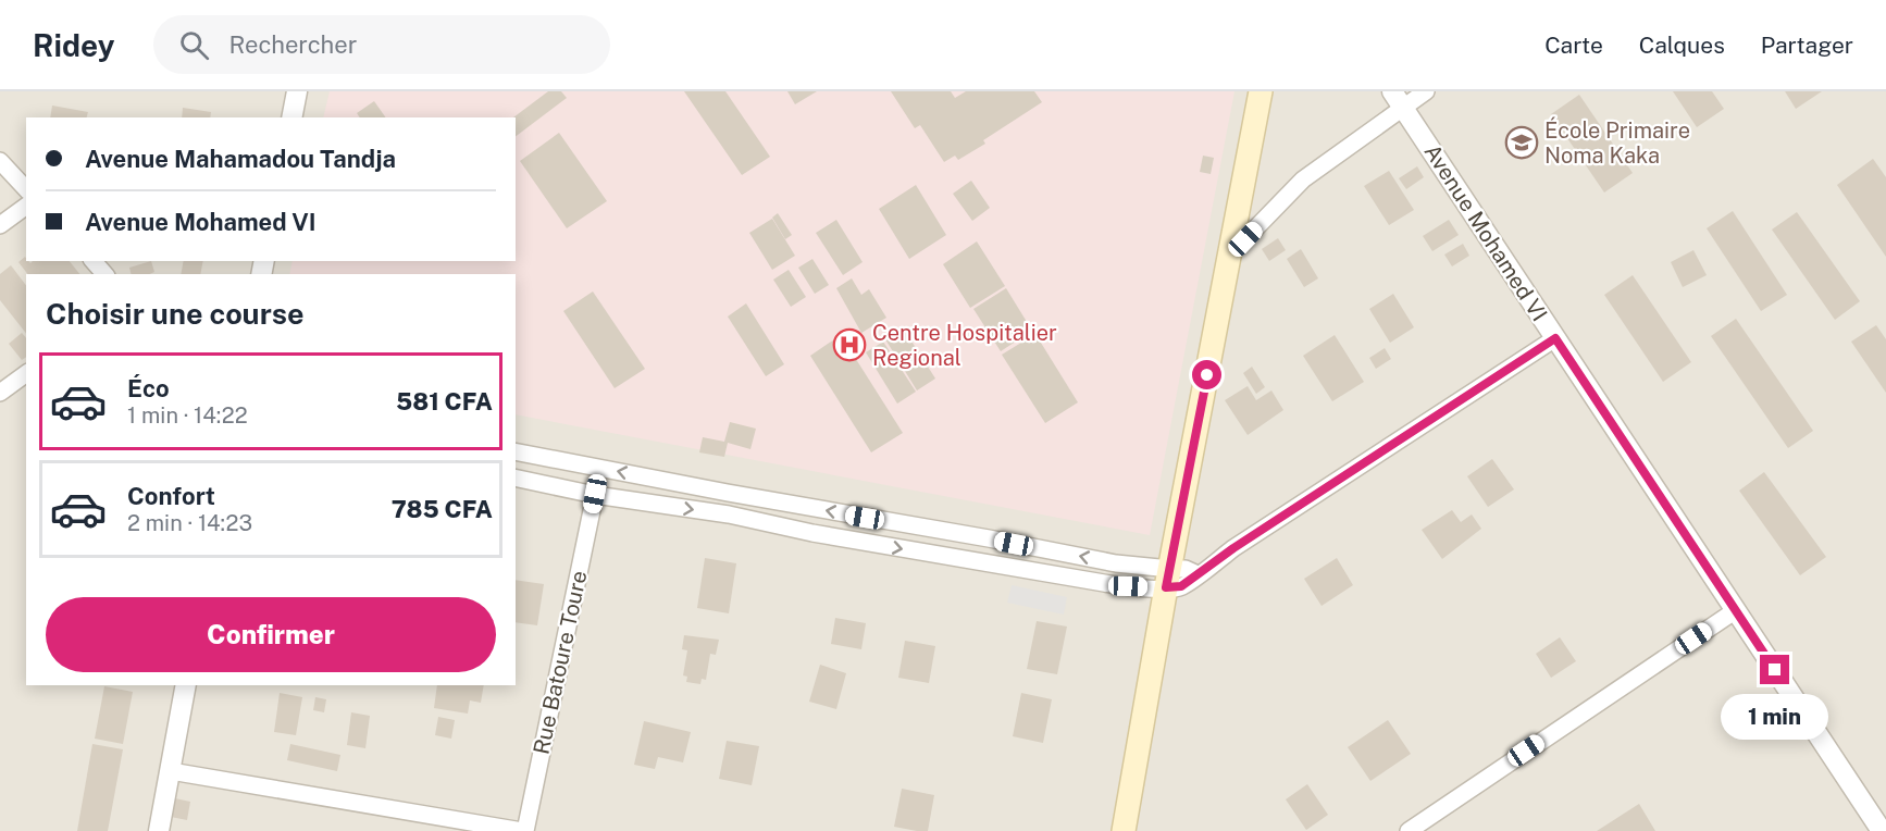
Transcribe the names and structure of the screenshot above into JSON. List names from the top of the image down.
{
  "streets": {
    "street": ["Avenue Mohamed VI", "Rue Batoure Toure"]
  },
  "places": {
    "school or university": ["École Primaire Noma Kaka"],
    "hospital": ["Centre Hospitalier Regional"]
  },
  "page": {
    "header": "Ridey",
    "search": "Rechercher",
    "nav": ["Carte", "Calques", "Partager"],
    "banner": ["Avenue Mahamadou Tandja", "Avenue Mohamed VI"],
    "heading": "Choisir une course",
    "list": [
      {
        "name": "Éco",
        "note": "1 min · 14:22",
        "value": "581 CFA"
      },
      {
        "name": "Confort",
        "note": "2 min · 14:23",
        "value": "785 CFA"
      }
    ],
    "buttons": "Confirmer",
    "bubble": "1 min"
  }
}
